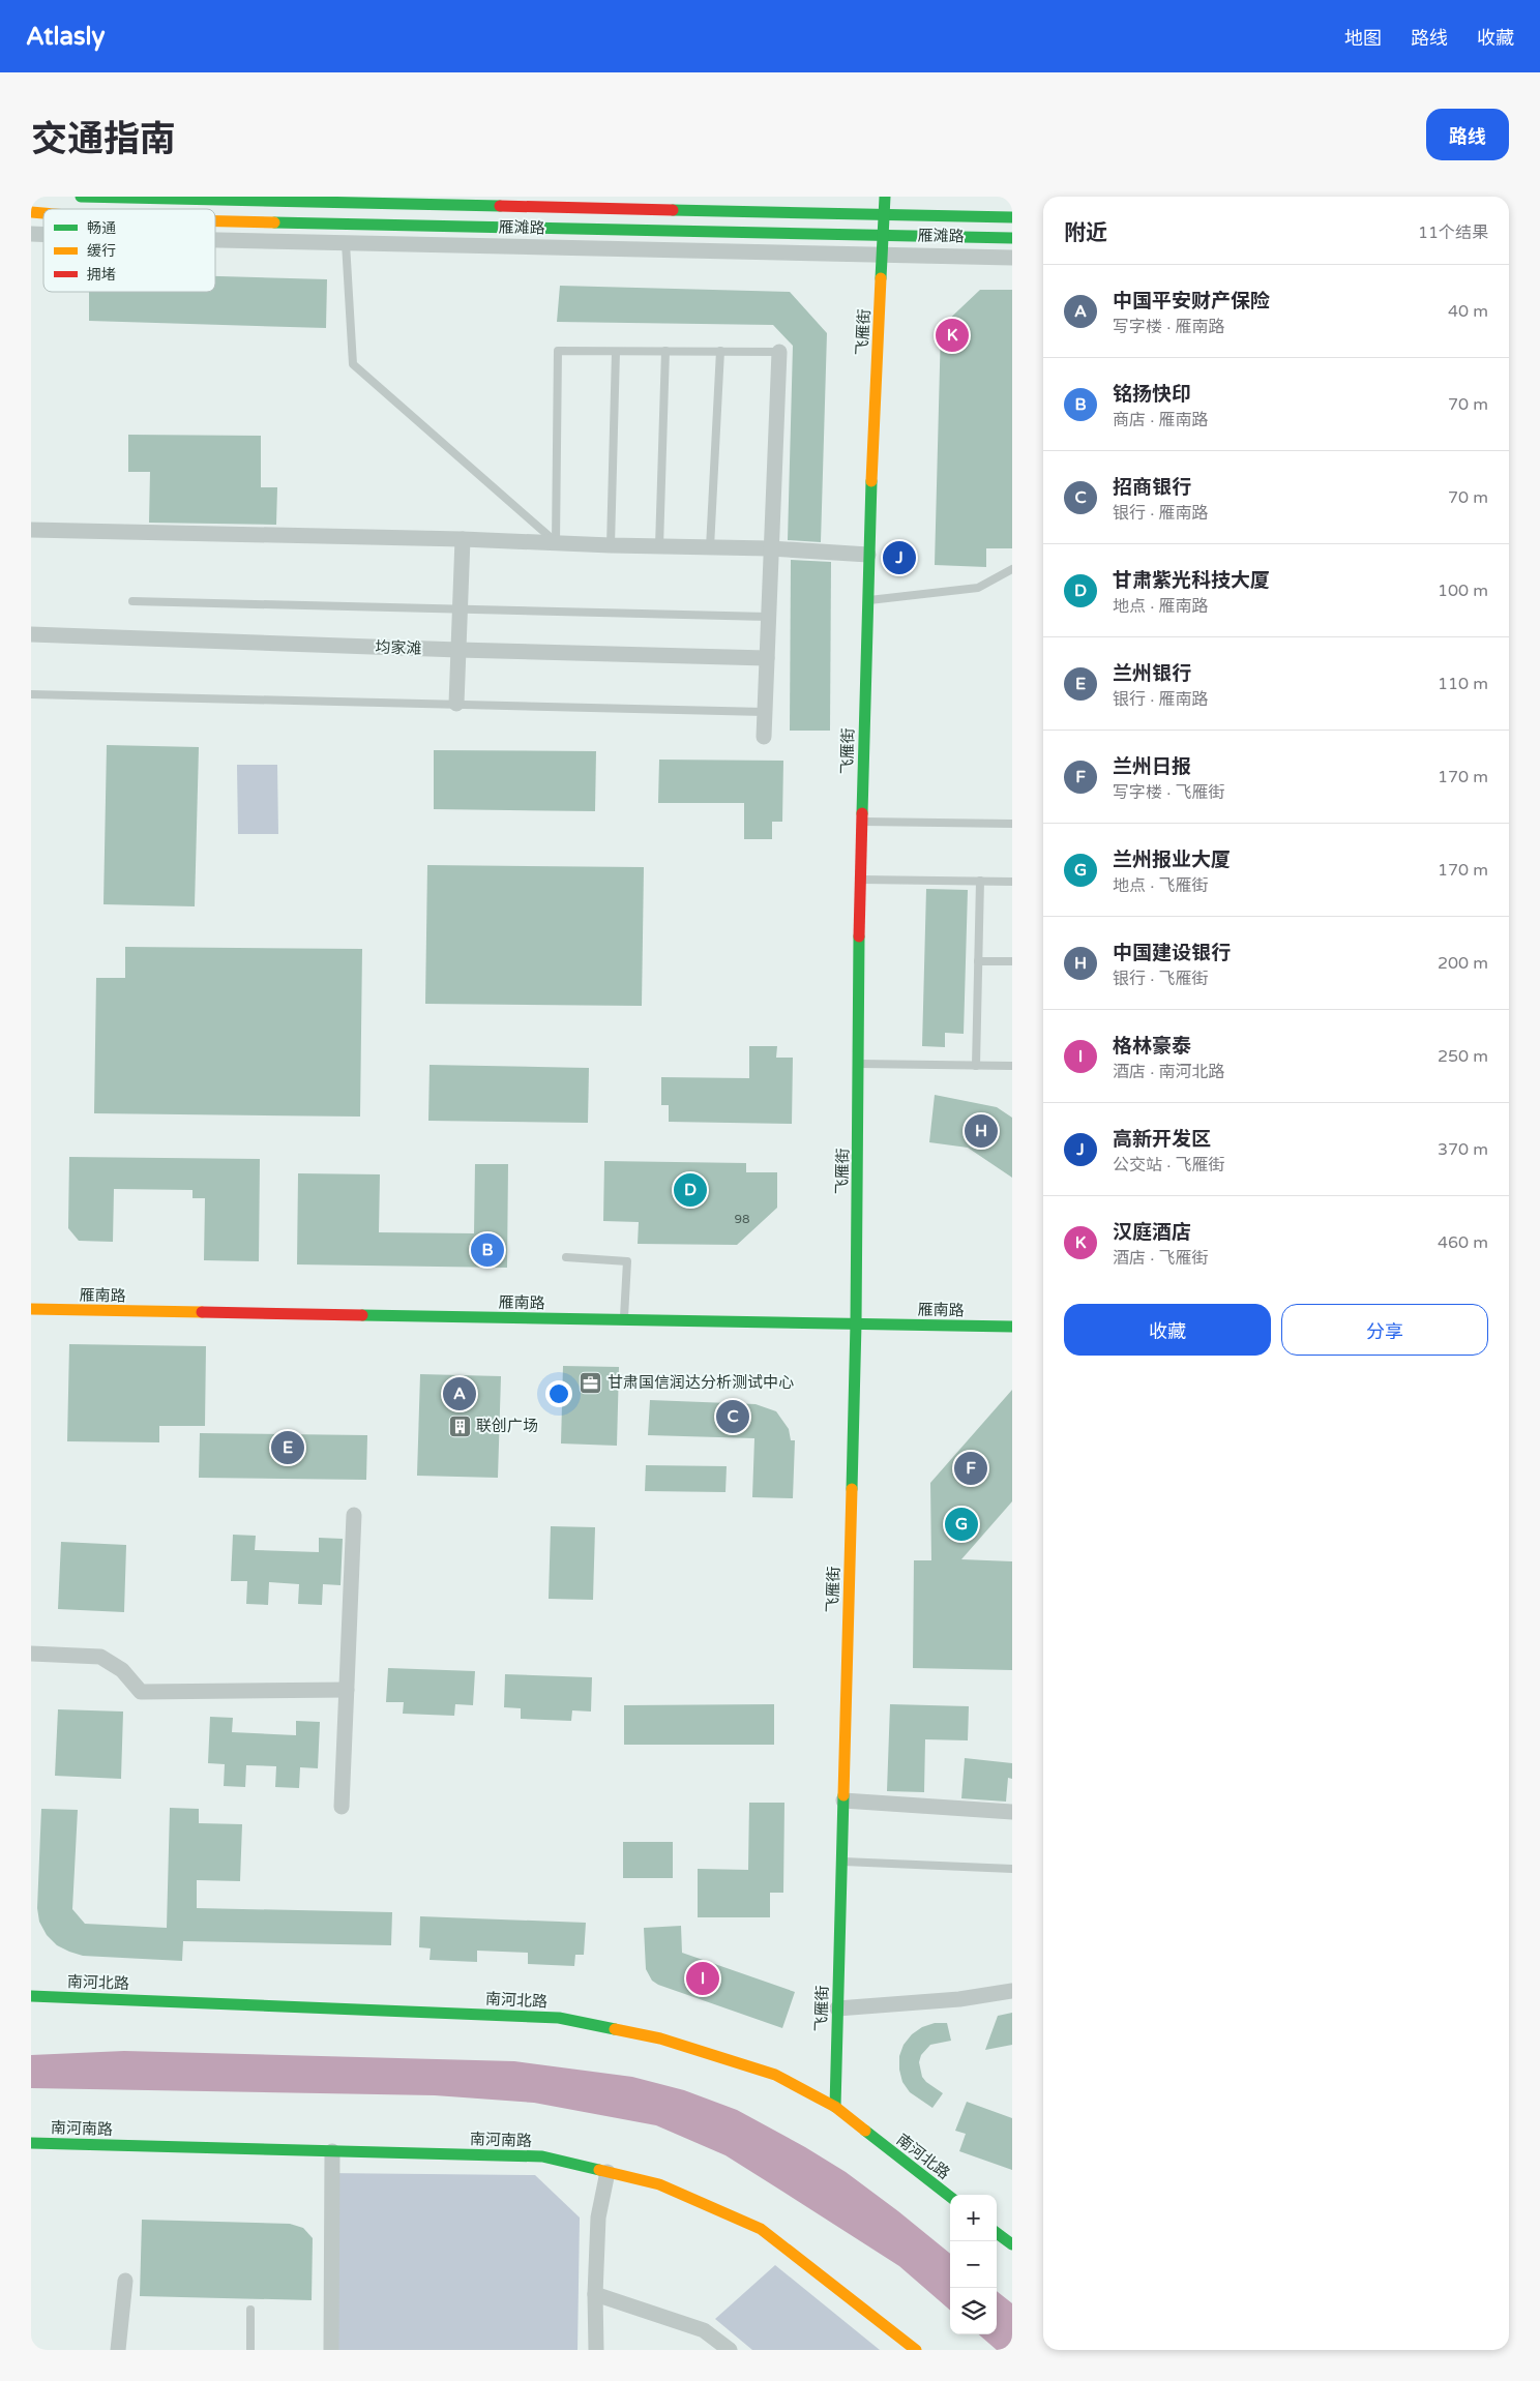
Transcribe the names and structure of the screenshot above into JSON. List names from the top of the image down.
{
  "streets": {
    "main road": [
      "雁滩路",
      "飞雁街",
      "雁南路",
      "南河北路",
      "南河南路"
    ],
    "street": ["均家滩"]
  },
  "crossings": [
    ["雁滩路", "飞雁街"],
    ["飞雁街", "雁南路"],
    ["飞雁街", "南河北路"]
  ],
  "places": {
    "office": ["甘肃国信润达分析测试中心"],
    "building": ["联创广场"]
  },
  "house_numbers": ["98"],
  "legend": ["畅通", "缓行", "拥堵"],
  "page": {
    "header": "Atlasly",
    "nav": ["地图", "路线", "收藏"],
    "title": "交通指南",
    "buttons": [
      "路线",
      ["收藏", "分享"]
    ],
    "heading": ["附近", "11个结果"],
    "list": [
      {
        "mark": "A",
        "name": "中国平安财产保险",
        "note": "写字楼 · 雁南路",
        "value": "40 m"
      },
      {
        "mark": "B",
        "name": "铭扬快印",
        "note": "商店 · 雁南路",
        "value": "70 m"
      },
      {
        "mark": "C",
        "name": "招商银行",
        "note": "银行 · 雁南路",
        "value": "70 m"
      },
      {
        "mark": "D",
        "name": "甘肃紫光科技大厦",
        "note": "地点 · 雁南路",
        "value": "100 m"
      },
      {
        "mark": "E",
        "name": "兰州银行",
        "note": "银行 · 雁南路",
        "value": "110 m"
      },
      {
        "mark": "F",
        "name": "兰州日报",
        "note": "写字楼 · 飞雁街",
        "value": "170 m"
      },
      {
        "mark": "G",
        "name": "兰州报业大厦",
        "note": "地点 · 飞雁街",
        "value": "170 m"
      },
      {
        "mark": "H",
        "name": "中国建设银行",
        "note": "银行 · 飞雁街",
        "value": "200 m"
      },
      {
        "mark": "I",
        "name": "格林豪泰",
        "note": "酒店 · 南河北路",
        "value": "250 m"
      },
      {
        "mark": "J",
        "name": "高新开发区",
        "note": "公交站 · 飞雁街",
        "value": "370 m"
      },
      {
        "mark": "K",
        "name": "汉庭酒店",
        "note": "酒店 · 飞雁街",
        "value": "460 m"
      }
    ],
    "pins": [
      "K",
      "J",
      "H",
      "D",
      "B",
      "A",
      "C",
      "E",
      "F",
      "G",
      "I"
    ],
    "map_buttons": ["+", "−"]
  }
}
